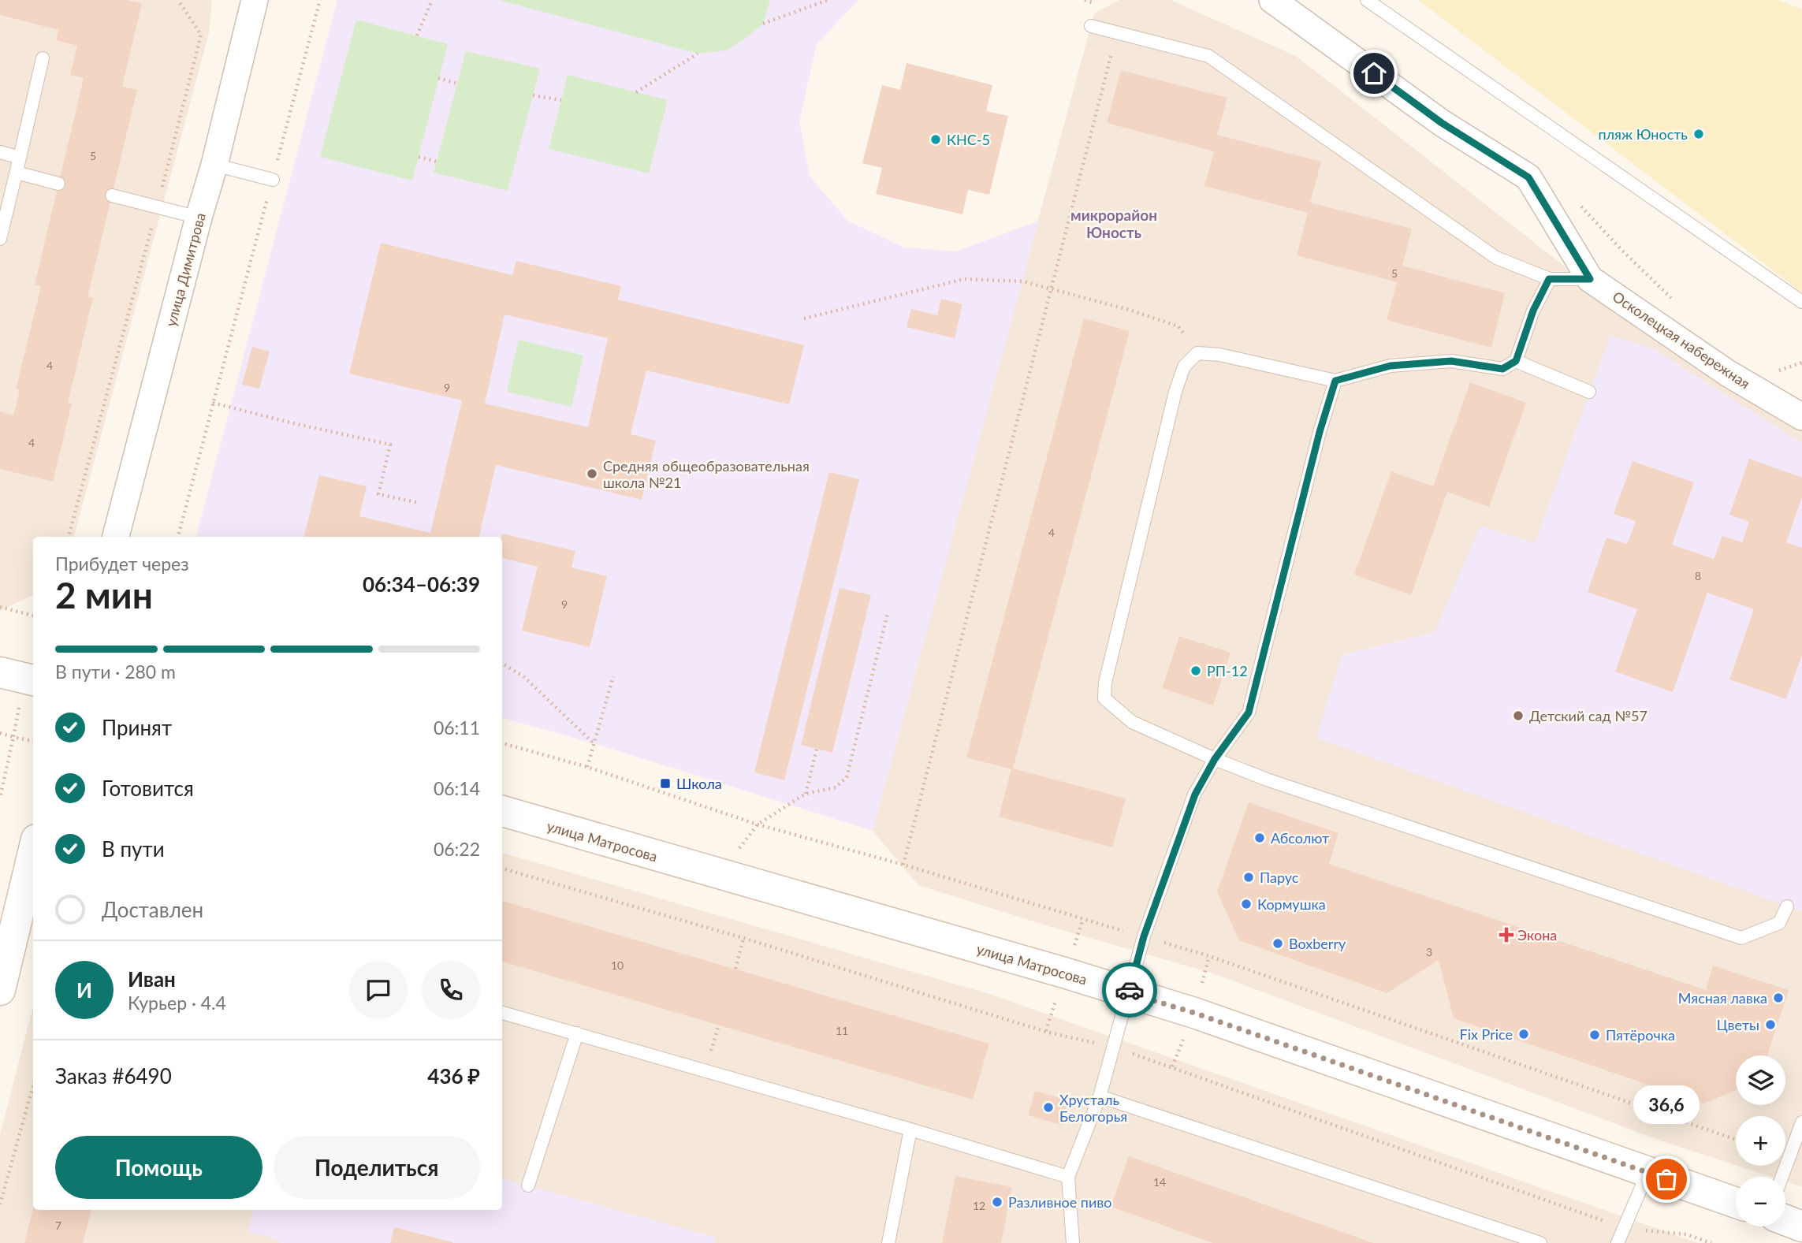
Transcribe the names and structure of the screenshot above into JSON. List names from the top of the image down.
{
  "streets": {
    "main road": ["улица Матросова"],
    "street": ["улица Димитрова", "Осколецкая набережная"]
  },
  "districts": ["микрорайон Юность"],
  "places": {
    "other": [
      "пляж Юность",
      "КНС-5",
      "Средняя общеобразовательная школа №21",
      "РП-12",
      "Детский сад №57",
      "Абсолют",
      "Парус",
      "Кормушка",
      "Boxberry",
      "Мясная лавка",
      "Цветы",
      "Fix Price",
      "Пятёрочка",
      "Хрусталь Белогорья",
      "36,6",
      "Разливное пиво"
    ],
    "transit": ["Школа"],
    "health": ["Экона"]
  },
  "house_numbers": [
    "5",
    "5",
    "4",
    "9",
    "4",
    "4",
    "8",
    "9",
    "3",
    "10",
    "11",
    "14",
    "12",
    "7"
  ],
  "page": {
    "heading": ["2 мин", "Прибудет через", "06:34–06:39"],
    "panel": [
      "Иван",
      "Курьер · 4.4",
      "Заказ #6490",
      "436 ₽"
    ],
    "bar": "В пути · 280 m",
    "list": [
      ["Принят", "06:11"],
      ["Готовится", "06:14"],
      ["В пути", "06:22"],
      "Доставлен"
    ],
    "round": "И",
    "map_buttons": ["+", "−"],
    "bubble": "36,6",
    "buttons": ["Помощь", "Поделиться"]
  }
}
